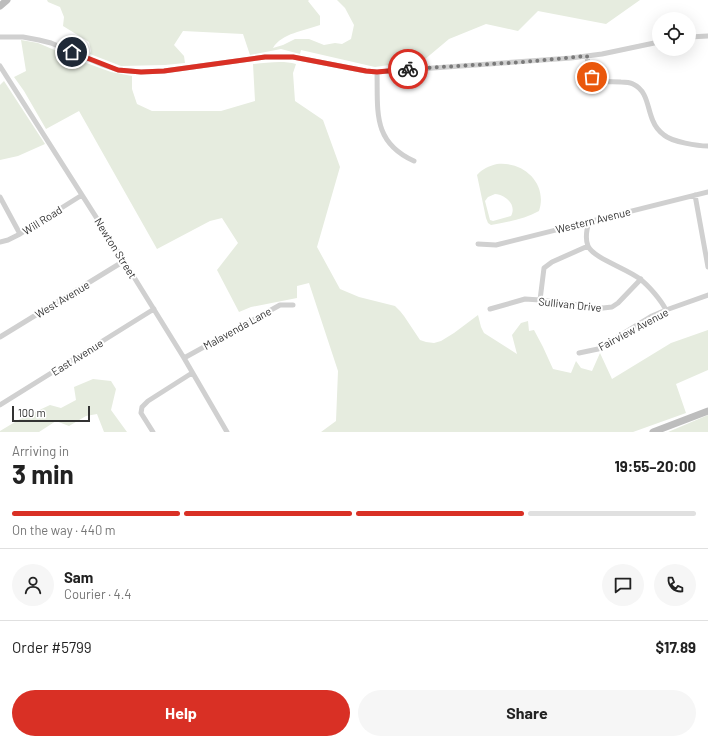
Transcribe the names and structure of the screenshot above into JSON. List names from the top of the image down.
{
  "streets": {
    "street": [
      "Will Road",
      "Western Avenue",
      "Newton Street",
      "West Avenue",
      "Sullivan Drive",
      "Malavenda Lane",
      "Fairview Avenue",
      "East Avenue"
    ]
  },
  "crossings": [
    ["Will Road", "Newton Street"],
    ["Newton Street", "West Avenue"],
    ["Newton Street", "Malavenda Lane"],
    ["Newton Street", "East Avenue"]
  ],
  "scale_bar": "100 m",
  "page": {
    "scale": "100 m",
    "heading": ["3 min", "Arriving in", "19:55–20:00"],
    "panel": [
      "Sam",
      "Courier · 4.4",
      "Order #5799",
      "$17.89"
    ],
    "bar": "On the way · 440 m",
    "buttons": ["Help", "Share"]
  }
}
